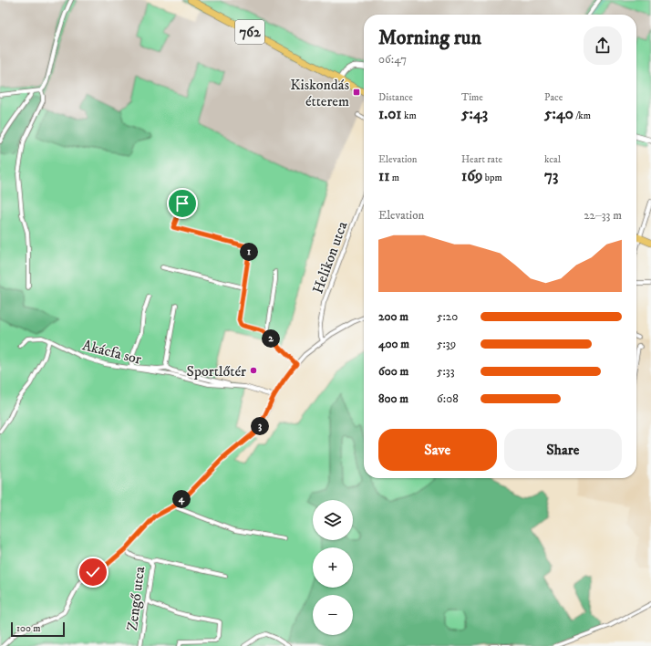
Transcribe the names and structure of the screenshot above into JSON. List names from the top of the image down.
{
  "streets": {
    "main road": ["762"],
    "street": ["Helikon utca", "Akácfa sor", "Zengő utca"]
  },
  "places": {
    "transit": ["Kiskondás étterem"],
    "other": ["Sportlőtér"]
  },
  "scale_bar": "100 m",
  "page": {
    "heading": ["Morning run", "06:47"],
    "stats": [
      ["Distance", "1.01 km"],
      ["Time", "5:43"],
      ["Pace", "5:40 /km"],
      ["Elevation", "11 m"],
      ["Heart rate", "169 bpm"],
      ["kcal", "73"]
    ],
    "chart": ["Elevation", "22–33 m"],
    "pins": [
      "1",
      "2",
      "3",
      "4"
    ],
    "list": [
      {
        "name": "200 m",
        "note": "5:20"
      },
      {
        "name": "400 m",
        "note": "5:39"
      },
      {
        "name": "600 m",
        "note": "5:33"
      },
      {
        "name": "800 m",
        "note": "6:08"
      }
    ],
    "buttons": ["Save", "Share"],
    "map_buttons": ["+", "−"],
    "scale": "100 m"
  }
}
